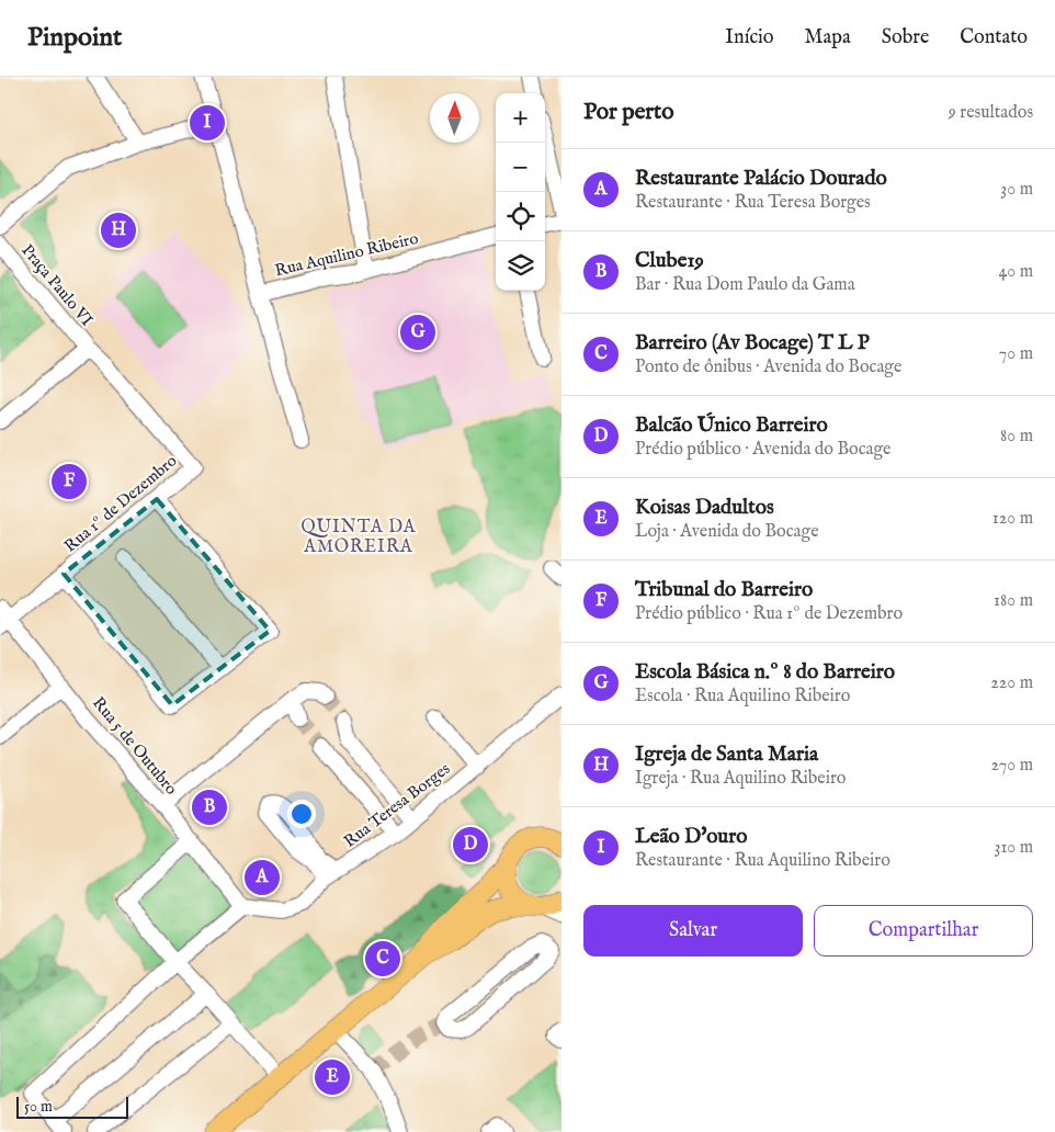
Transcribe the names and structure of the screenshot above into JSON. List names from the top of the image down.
{
  "streets": {
    "street": [
      "Rua Aquilino Ribeiro",
      "Praça Paulo VI",
      "Rua 1º de Dezembro",
      "Rua 5 de Outubro",
      "Rua Teresa Borges"
    ]
  },
  "crossings": [
    ["Praça Paulo VI", "Rua 1º de Dezembro"],
    ["Rua 1º de Dezembro", "Rua 5 de Outubro"],
    ["Rua 5 de Outubro", "Rua Teresa Borges"]
  ],
  "districts": ["QUINTA DA AMOREIRA"],
  "scale_bar": "50 m",
  "north": "top",
  "page": {
    "header": "Pinpoint",
    "nav": [
      "Início",
      "Mapa",
      "Sobre",
      "Contato"
    ],
    "heading": ["Por perto", "9 resultados"],
    "map_buttons": ["+", "−"],
    "pins": [
      "I",
      "H",
      "G",
      "F",
      "B",
      "D",
      "A",
      "C",
      "E"
    ],
    "list": [
      {
        "mark": "A",
        "name": "Restaurante Palácio Dourado",
        "note": "Restaurante · Rua Teresa Borges",
        "value": "30 m"
      },
      {
        "mark": "B",
        "name": "Clube19",
        "note": "Bar · Rua Dom Paulo da Gama",
        "value": "40 m"
      },
      {
        "mark": "C",
        "name": "Barreiro (Av Bocage) T L P",
        "note": "Ponto de ônibus · Avenida do Bocage",
        "value": "70 m"
      },
      {
        "mark": "D",
        "name": "Balcão Único Barreiro",
        "note": "Prédio público · Avenida do Bocage",
        "value": "80 m"
      },
      {
        "mark": "E",
        "name": "Koisas Dadultos",
        "note": "Loja · Avenida do Bocage",
        "value": "120 m"
      },
      {
        "mark": "F",
        "name": "Tribunal do Barreiro",
        "note": "Prédio público · Rua 1º de Dezembro",
        "value": "180 m"
      },
      {
        "mark": "G",
        "name": "Escola Básica n.º 8 do Barreiro",
        "note": "Escola · Rua Aquilino Ribeiro",
        "value": "220 m"
      },
      {
        "mark": "H",
        "name": "Igreja de Santa Maria",
        "note": "Igreja · Rua Aquilino Ribeiro",
        "value": "270 m"
      },
      {
        "mark": "I",
        "name": "Leão D'ouro",
        "note": "Restaurante · Rua Aquilino Ribeiro",
        "value": "310 m"
      }
    ],
    "buttons": ["Salvar", "Compartilhar"],
    "scale": "50 m"
  }
}
